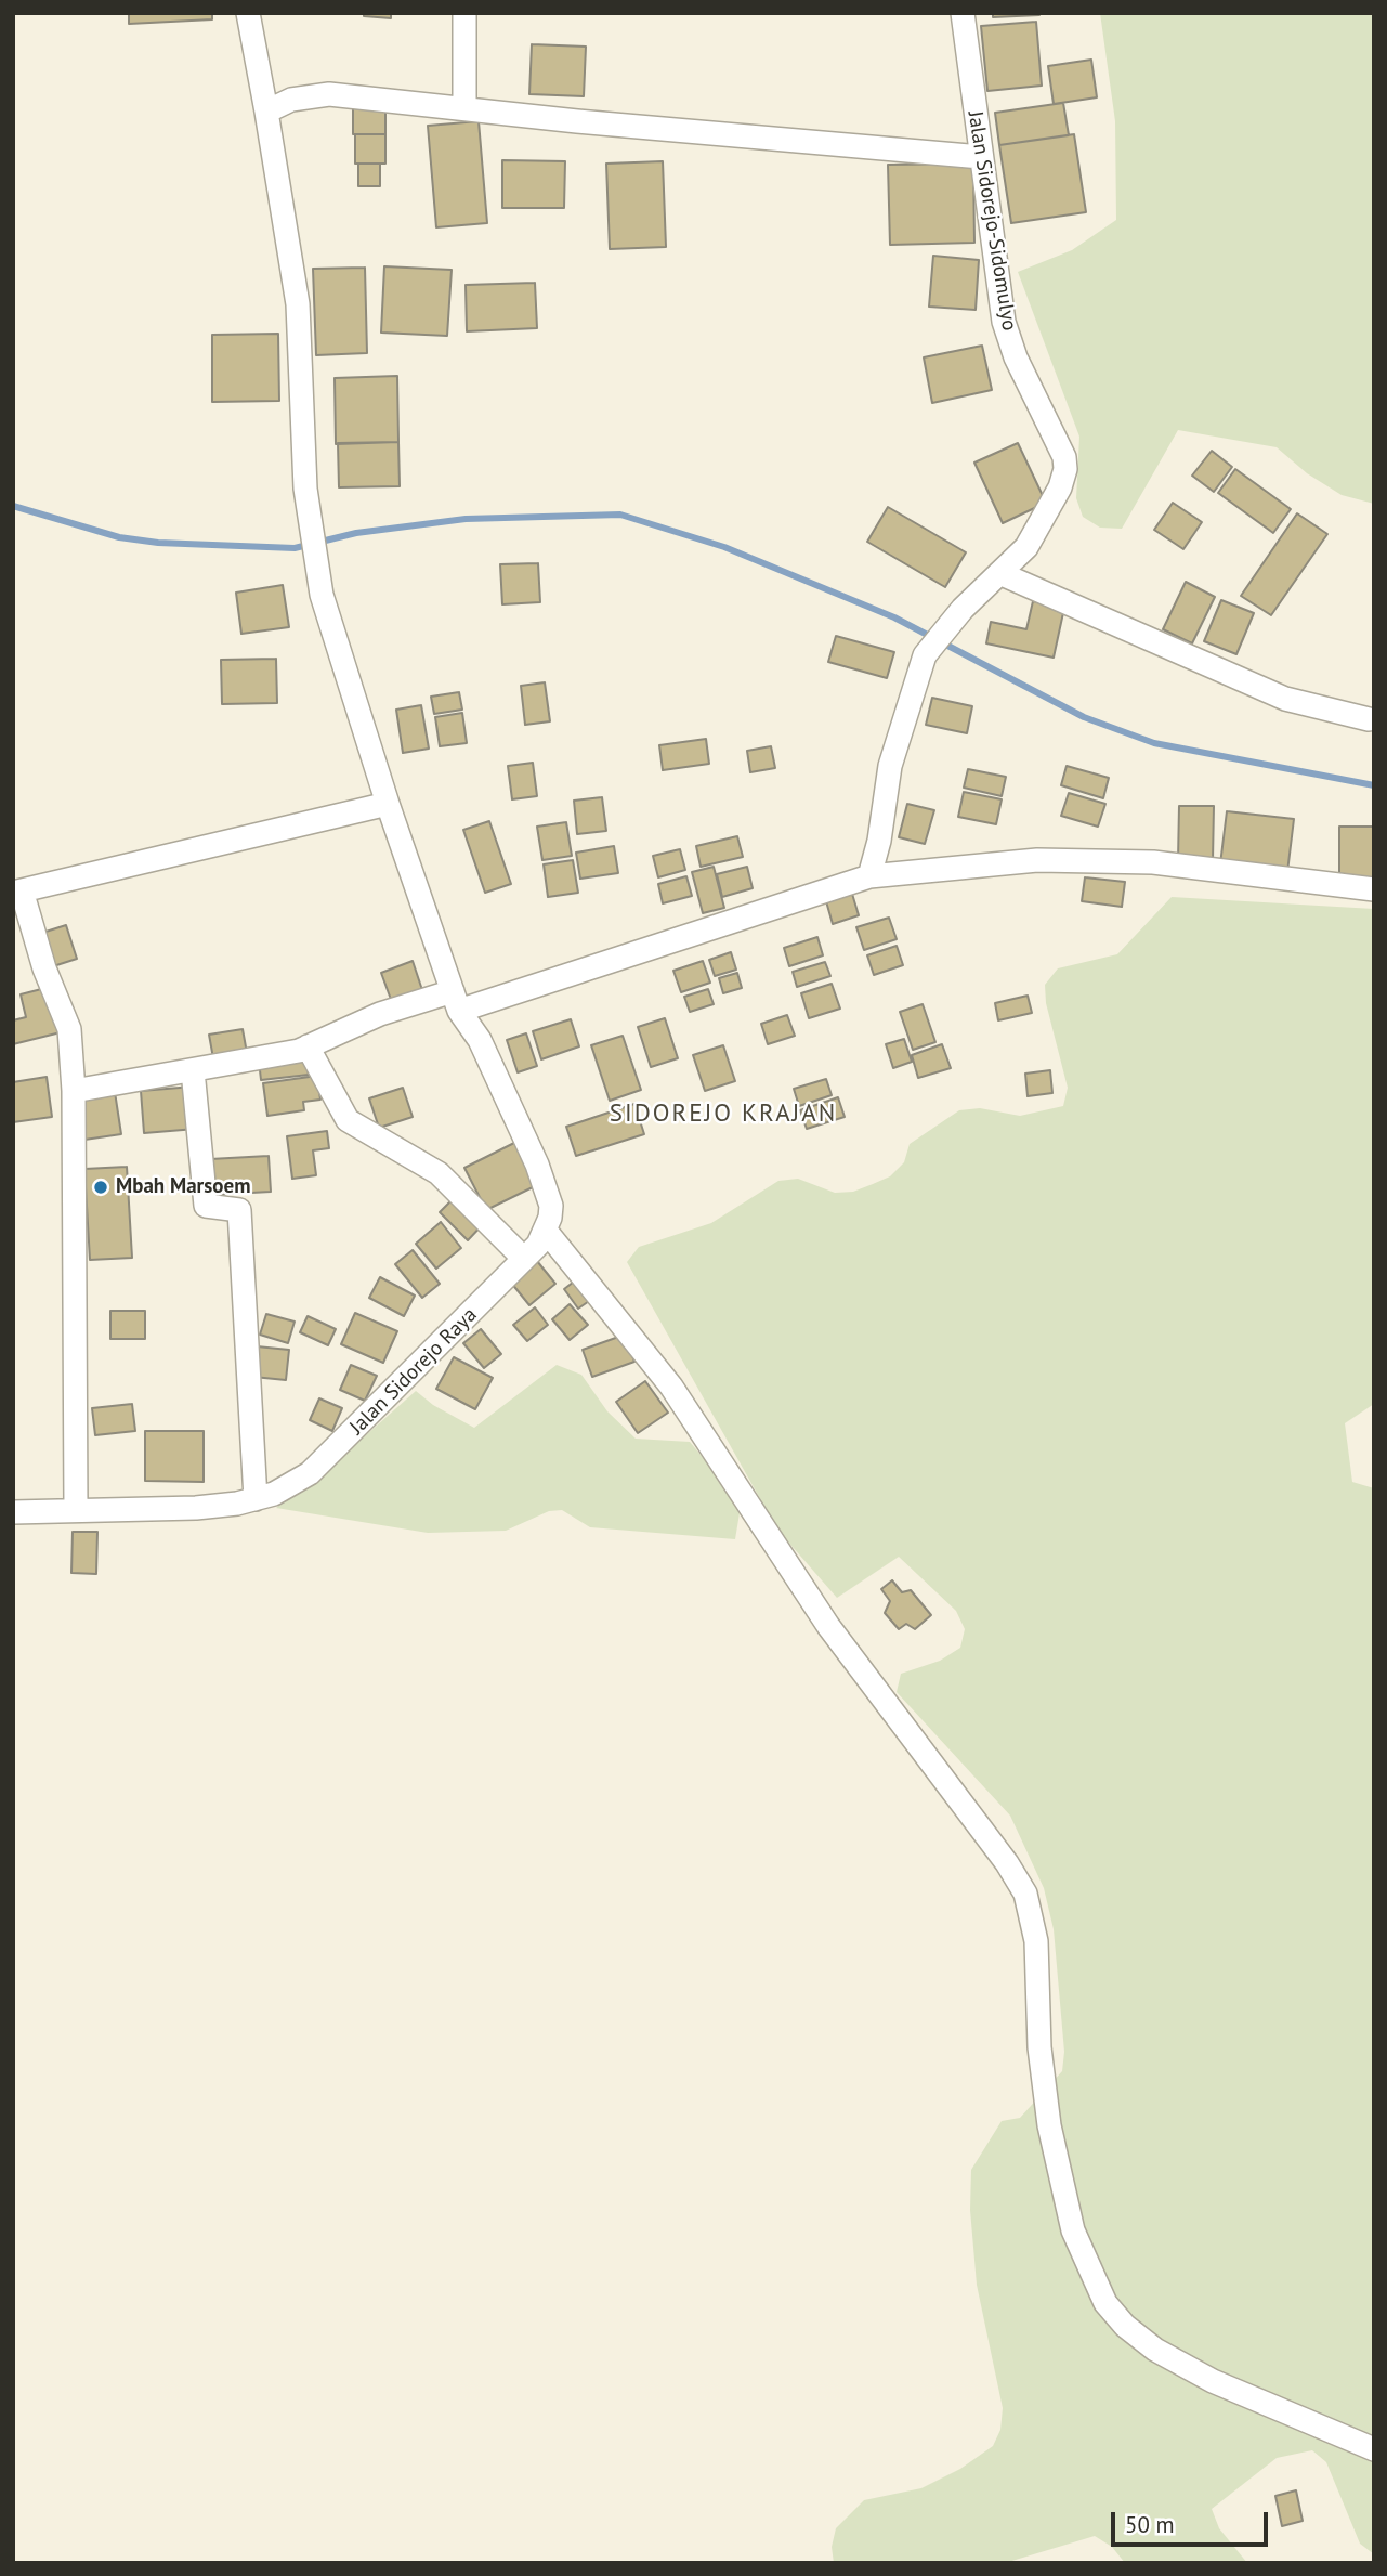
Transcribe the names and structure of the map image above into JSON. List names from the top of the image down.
{
  "streets": {
    "street": ["Jalan Sidorejo-Sidomulyo", "Jalan Sidorejo Raya"]
  },
  "districts": ["SIDOREJO KRAJAN"],
  "places": ["Mbah Marsoem"],
  "scale_bar": "50 m"
}
